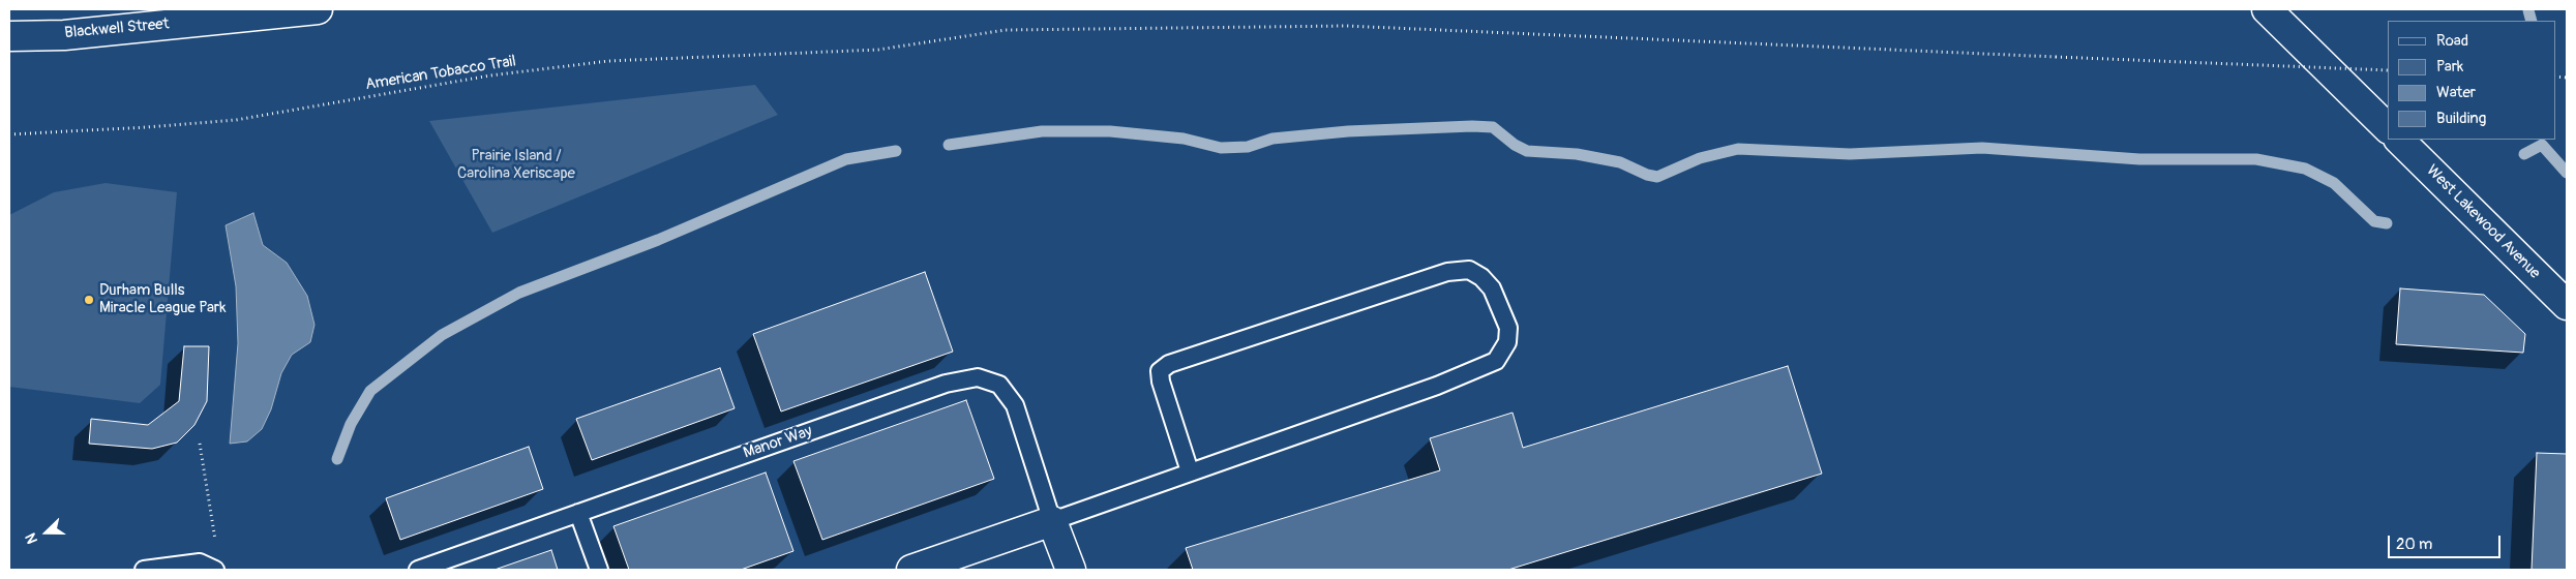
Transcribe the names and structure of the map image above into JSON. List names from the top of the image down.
{
  "streets": {
    "street": ["Blackwell Street", "West Lakewood Avenue"],
    "lane": ["Manor Way"],
    "path": ["American Tobacco Trail"]
  },
  "parks": ["Prairie Island / Carolina Xeriscape"],
  "places": ["Durham Bulls Miracle League Park"],
  "legend": [
    "Road",
    "Park",
    "Water",
    "Building"
  ],
  "scale_bar": "20 m",
  "north": "left"
}
